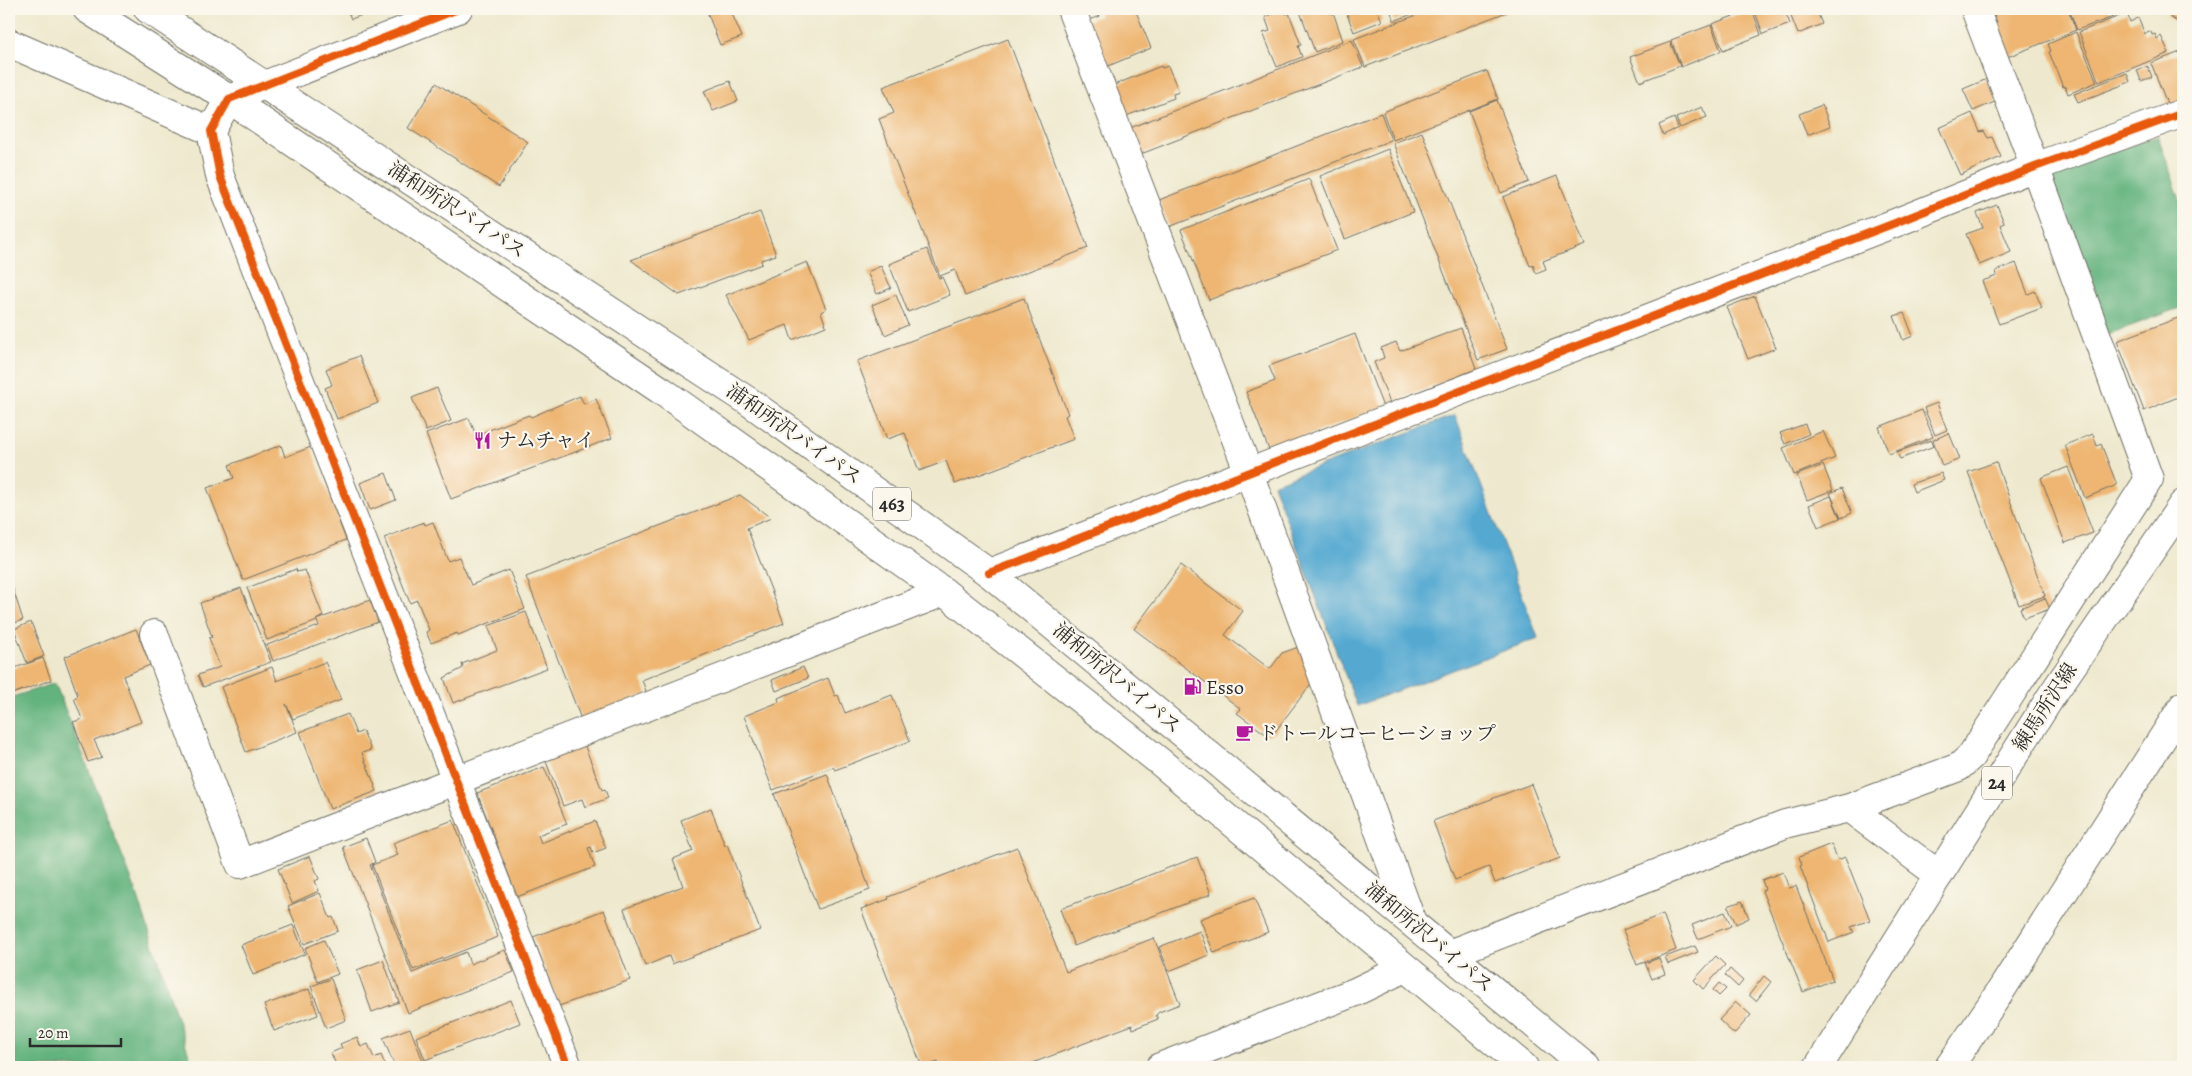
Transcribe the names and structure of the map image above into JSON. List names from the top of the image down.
{
  "streets": {
    "main road": [
      "浦和所沢バイパス",
      "463",
      "練馬所沢線",
      "24"
    ]
  },
  "places": {
    "restaurant": ["ナムチャイ"],
    "fuel station": ["Esso"],
    "cafe": ["ドトールコーヒーショップ"]
  },
  "scale_bar": "20 m"
}
